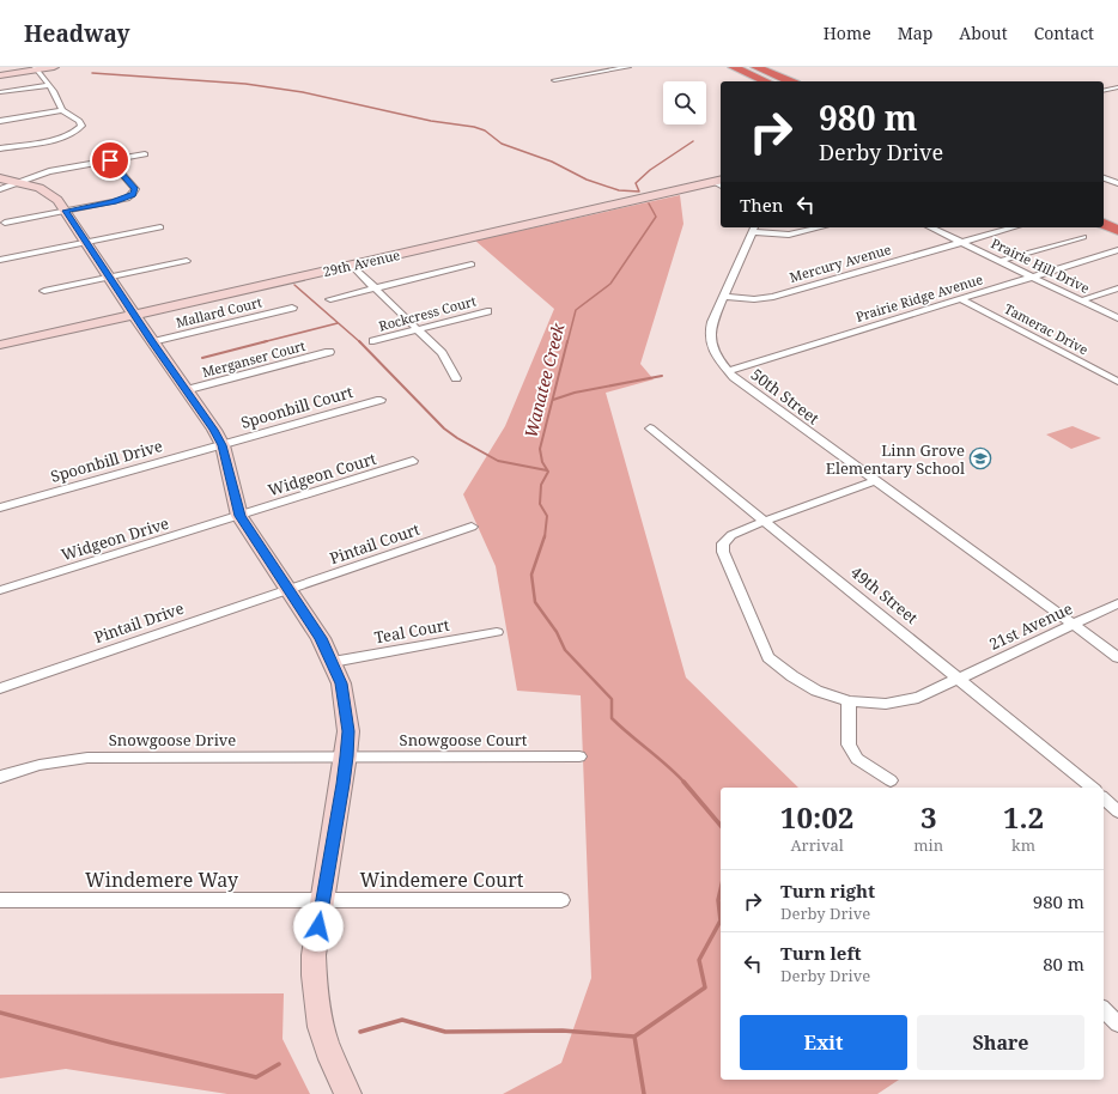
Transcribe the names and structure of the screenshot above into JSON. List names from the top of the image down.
{
  "streets": {
    "street": [
      "29th Avenue",
      "Mercury Avenue",
      "Prairie Hill Drive",
      "Prairie Ridge Avenue",
      "Mallard Court",
      "Rockcress Court",
      "Tamerac Drive",
      "Merganser Court",
      "50th Street",
      "Spoonbill Court",
      "Spoonbill Drive",
      "Widgeon Court",
      "Widgeon Drive",
      "Pintail Court",
      "49th Street",
      "Pintail Drive",
      "21st Avenue",
      "Teal Court",
      "Snowgoose Drive",
      "Snowgoose Court",
      "Windemere Way",
      "Windemere Court"
    ]
  },
  "crossings": [
    ["Mercury Avenue", "Prairie Hill Drive"],
    ["Mercury Avenue", "50th Street"],
    ["Prairie Hill Drive", "Prairie Ridge Avenue"],
    ["Prairie Ridge Avenue", "Tamerac Drive"],
    ["Prairie Ridge Avenue", "50th Street"],
    ["50th Street", "21st Avenue"],
    ["Spoonbill Court", "Spoonbill Drive"],
    ["Widgeon Court", "Widgeon Drive"],
    ["Pintail Court", "Pintail Drive"],
    ["49th Street", "21st Avenue"],
    ["Snowgoose Drive", "Snowgoose Court"],
    ["Windemere Way", "Windemere Court"]
  ],
  "water": ["Wanatee Creek"],
  "places": {
    "school or university": ["Linn Grove Elementary School"]
  },
  "page": {
    "header": "Headway",
    "nav": [
      "Home",
      "Map",
      "About",
      "Contact"
    ],
    "turn": ["980 m", "Derby Drive"],
    "then": "Then",
    "eta": [
      "10:02",
      "Arrival",
      "3",
      "min",
      "1.2",
      "km"
    ],
    "list": [
      {
        "name": "Turn right",
        "note": "Derby Drive",
        "value": "980 m"
      },
      {
        "name": "Turn left",
        "note": "Derby Drive",
        "value": "80 m"
      }
    ],
    "buttons": ["Exit", "Share"]
  }
}
